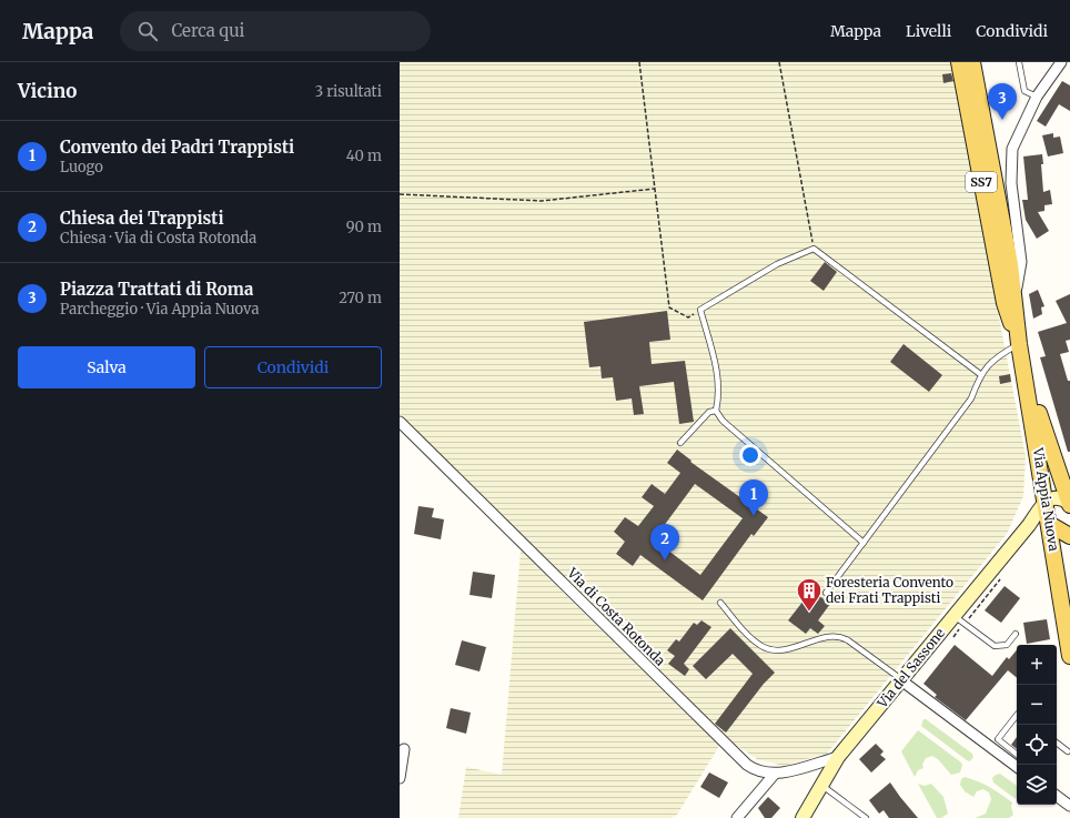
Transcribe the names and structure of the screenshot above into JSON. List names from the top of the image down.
{
  "streets": {
    "main road": ["SS7", "Via Appia Nuova", "Via del Sassone"],
    "street": ["Via di Costa Rotonda"]
  },
  "crossings": [
    ["Via Appia Nuova", "Via del Sassone"],
    ["Via di Costa Rotonda", "Via del Sassone"]
  ],
  "places": {
    "building": ["Foresteria Convento dei Frati Trappisti"]
  },
  "page": {
    "header": "Mappa",
    "search": "Cerca qui",
    "nav": ["Mappa", "Livelli", "Condividi"],
    "heading": ["Vicino", "3 risultati"],
    "pins": ["3", "1", "2"],
    "list": [
      {
        "mark": "1",
        "name": "Convento dei Padri Trappisti",
        "note": "Luogo",
        "value": "40 m"
      },
      {
        "mark": "2",
        "name": "Chiesa dei Trappisti",
        "note": "Chiesa · Via di Costa Rotonda",
        "value": "90 m"
      },
      {
        "mark": "3",
        "name": "Piazza Trattati di Roma",
        "note": "Parcheggio · Via Appia Nuova",
        "value": "270 m"
      }
    ],
    "buttons": ["Salva", "Condividi"],
    "map_buttons": ["+", "−"]
  }
}
